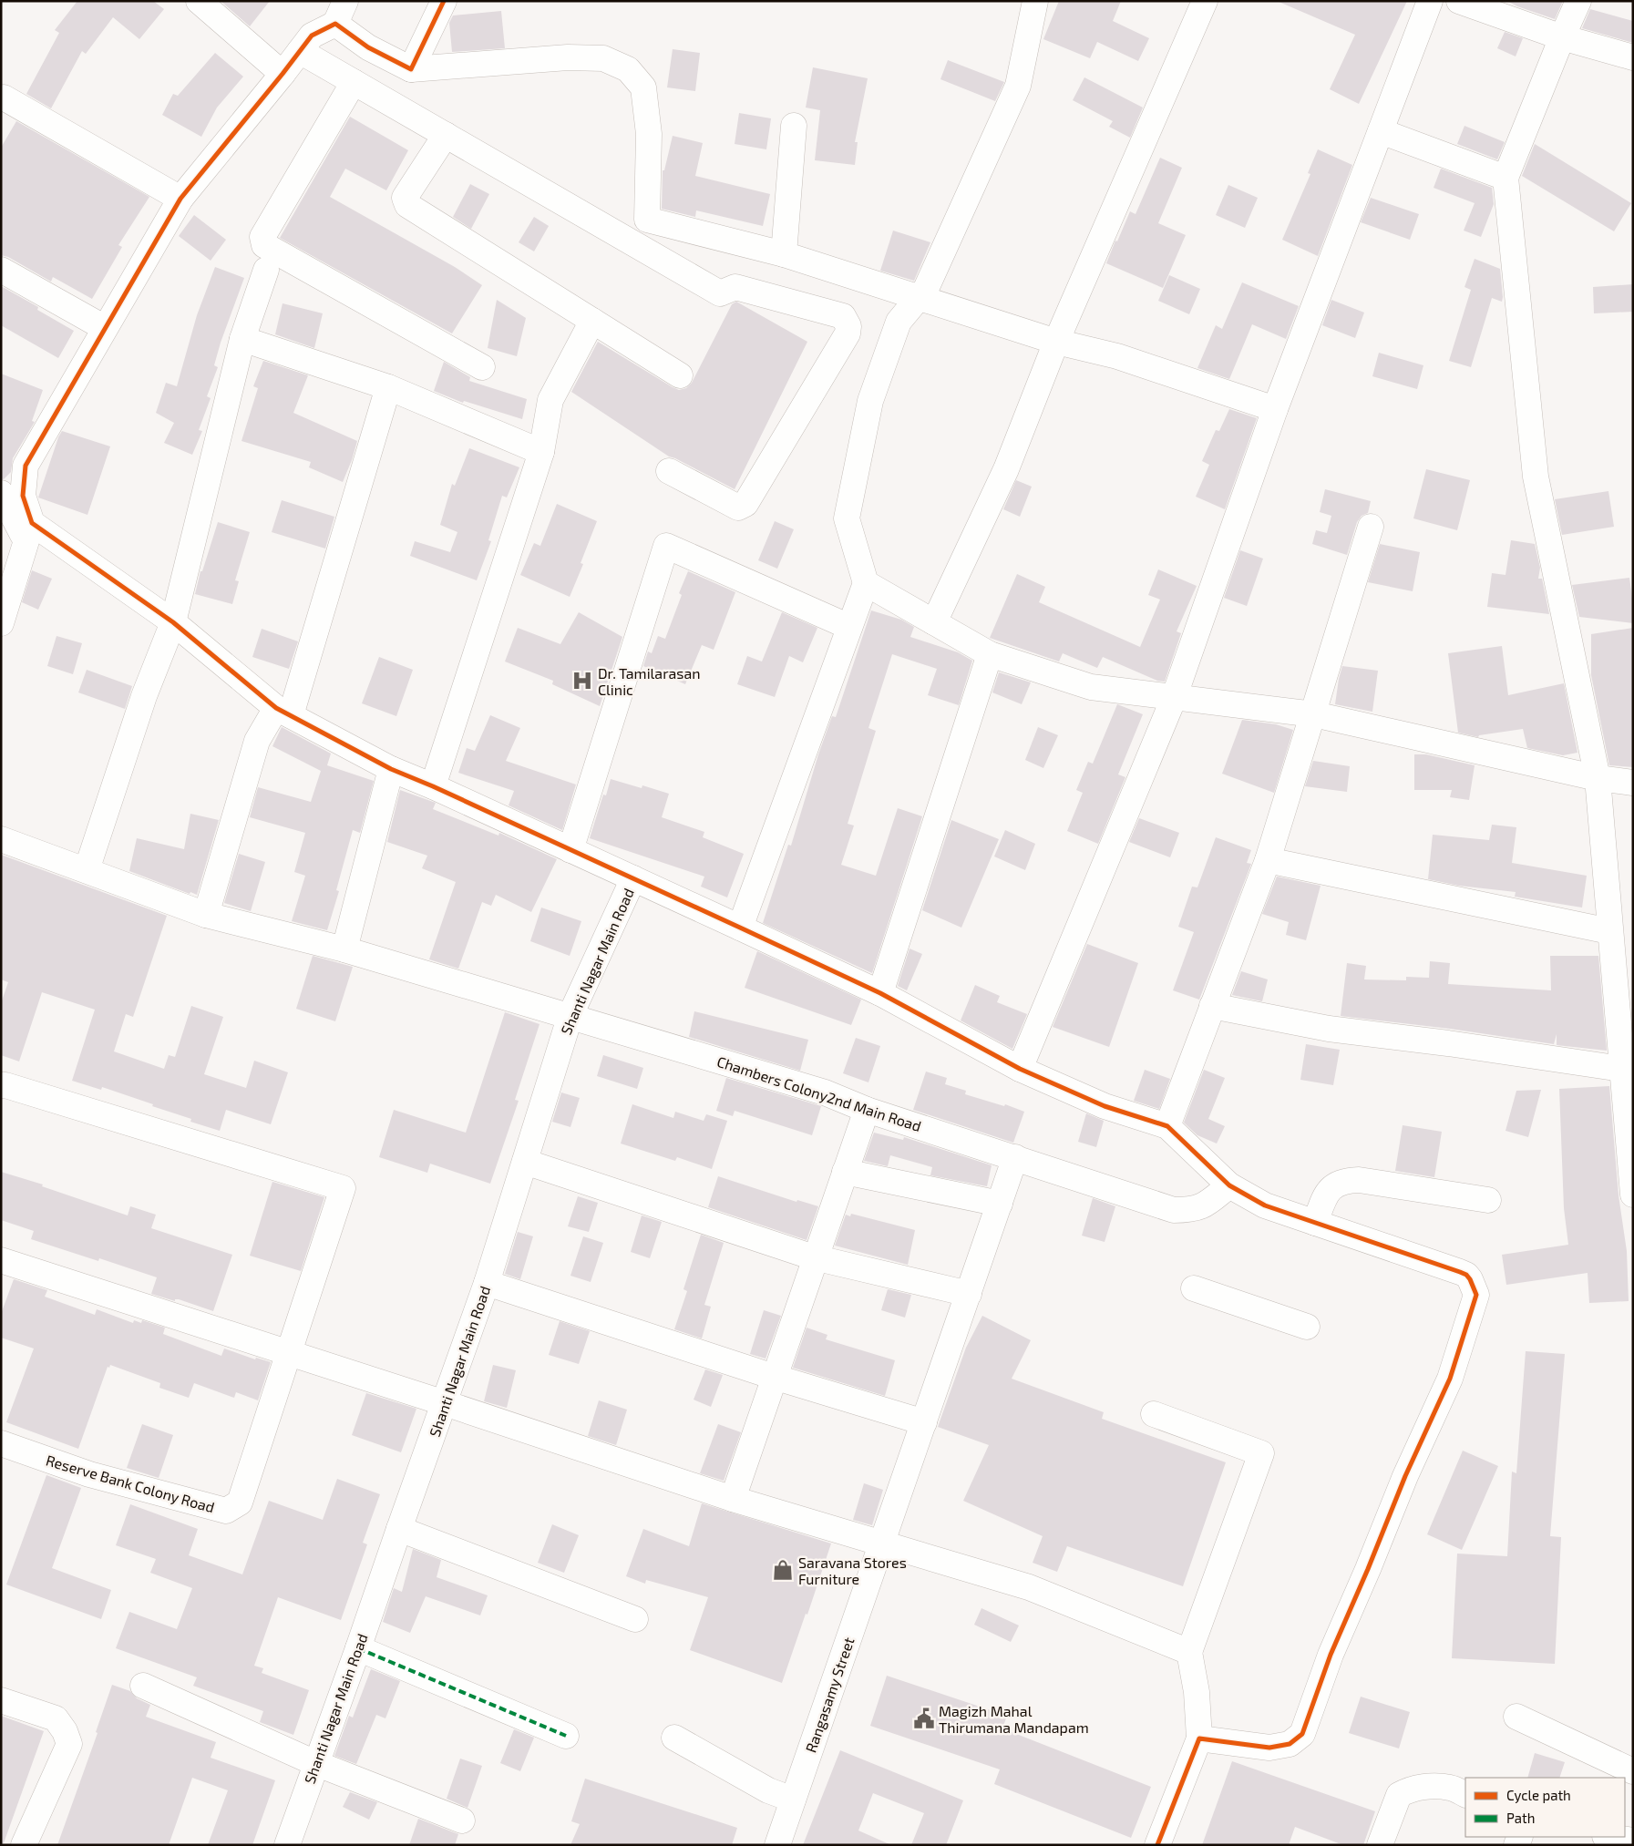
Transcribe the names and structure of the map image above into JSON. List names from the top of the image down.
{
  "streets": {
    "street": [
      "Shanti Nagar Main Road",
      "Chambers Colony2nd Main Road",
      "Reserve Bank Colony Road",
      "Rangasamy Street"
    ]
  },
  "crossings": [
    ["Shanti Nagar Main Road", "Chambers Colony2nd Main Road"],
    ["Chambers Colony2nd Main Road", "Rangasamy Street"]
  ],
  "places": {
    "hospital": ["Dr. Tamilarasan Clinic"],
    "shop": ["Saravana Stores Furniture"],
    "public building": ["Magizh Mahal Thirumana Mandapam"]
  },
  "legend": ["Cycle path", "Path"]
}
